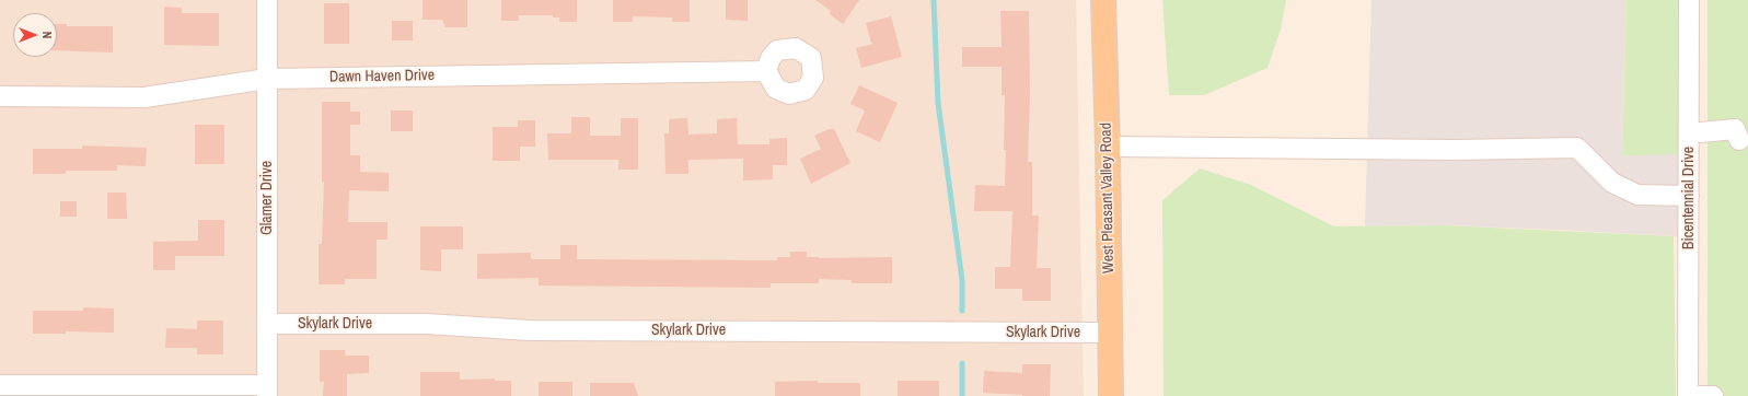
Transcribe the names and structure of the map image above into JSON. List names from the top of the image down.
{
  "streets": {
    "main road": ["West Pleasant Valley Road"],
    "street": [
      "Dawn Haven Drive",
      "Glamer Drive",
      "Bicentennial Drive",
      "Skylark Drive"
    ]
  },
  "crossings": [
    ["Dawn Haven Drive", "Glamer Drive"],
    ["Glamer Drive", "Skylark Drive"],
    ["West Pleasant Valley Road", "Skylark Drive"]
  ],
  "north": "right"
}
